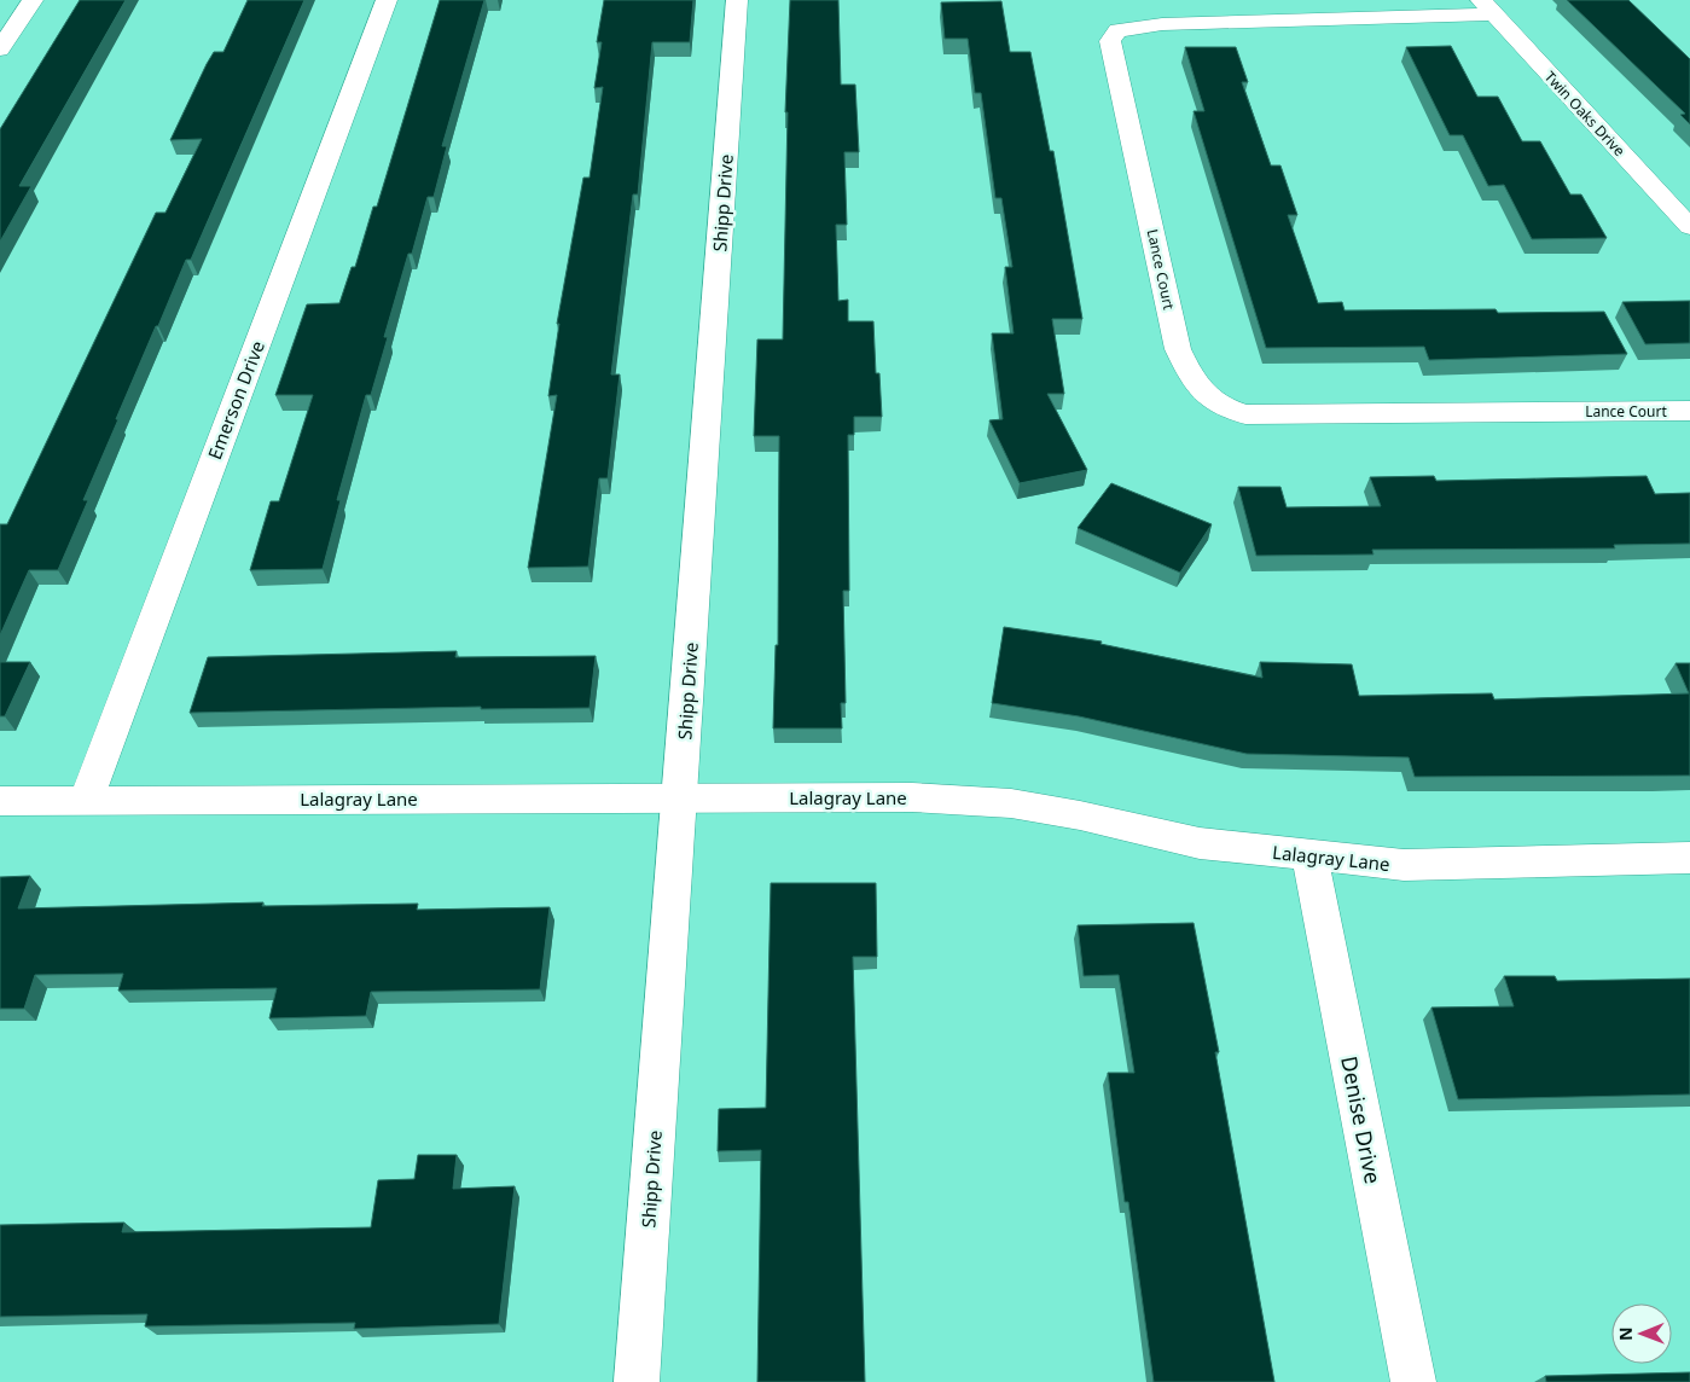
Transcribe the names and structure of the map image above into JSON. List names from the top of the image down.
{
  "streets": {
    "street": [
      "Twin Oaks Drive",
      "Shipp Drive",
      "Lance Court",
      "Emerson Drive",
      "Lalagray Lane",
      "Denise Drive"
    ]
  },
  "crossings": [
    ["Twin Oaks Drive", "Lance Court"],
    ["Shipp Drive", "Lalagray Lane"],
    ["Emerson Drive", "Lalagray Lane"],
    ["Lalagray Lane", "Denise Drive"]
  ],
  "north": "left"
}
